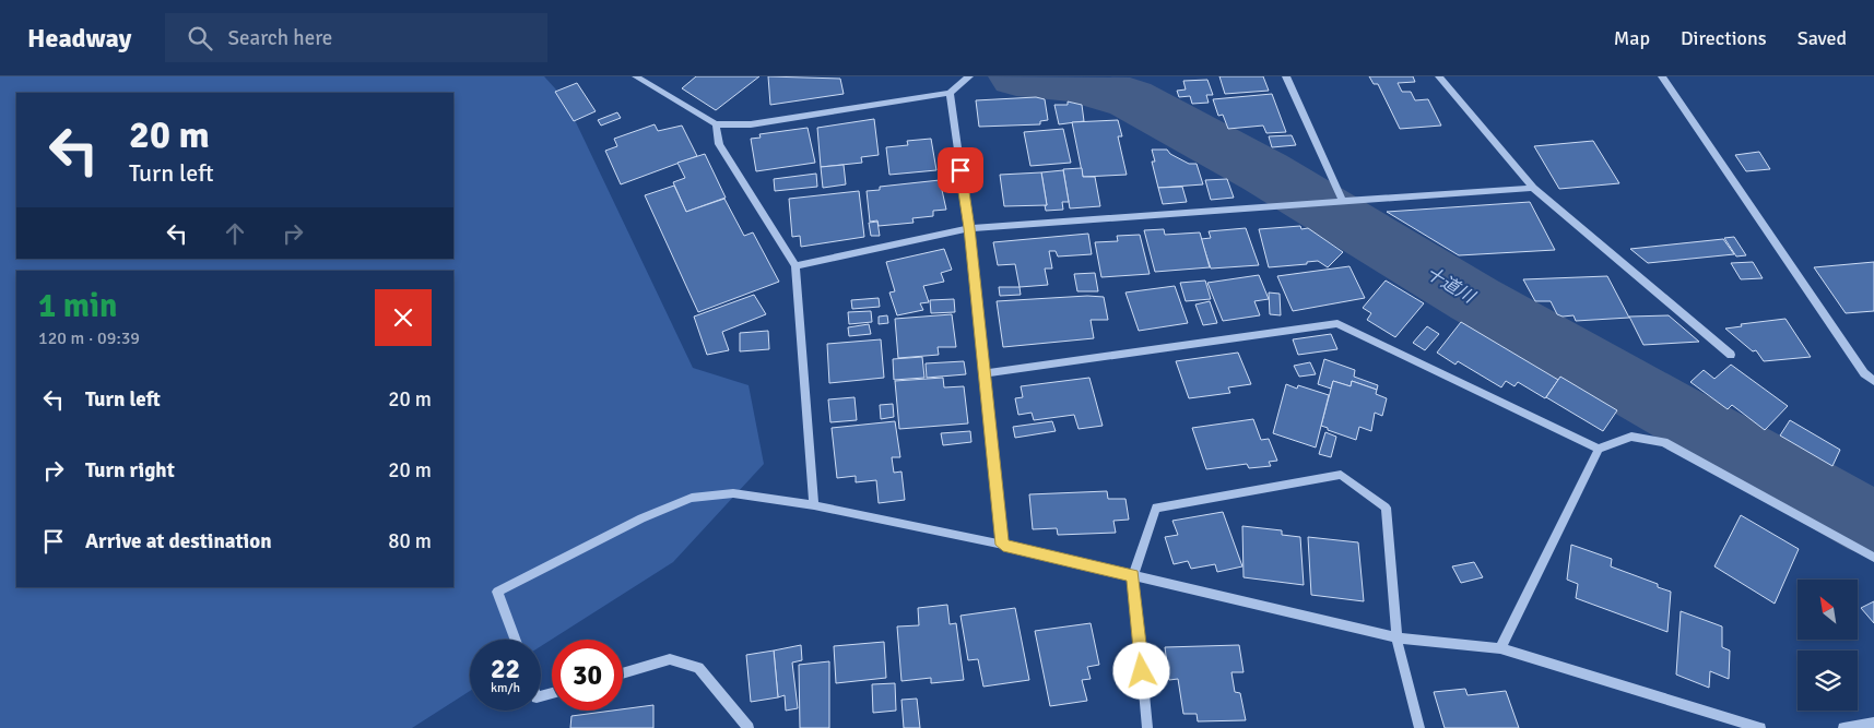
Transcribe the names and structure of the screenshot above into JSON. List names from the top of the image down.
{
  "water": ["十道川"],
  "north": "top left",
  "page": {
    "header": "Headway",
    "search": "Search here",
    "nav": ["Map", "Directions", "Saved"],
    "turn": ["20 m", "Turn left"],
    "heading": ["1 min", "120 m · 09:39"],
    "list": [
      {
        "name": "Turn left",
        "value": "20 m"
      },
      {
        "name": "Turn right",
        "value": "20 m"
      },
      {
        "name": "Arrive at destination",
        "value": "80 m"
      }
    ],
    "speed": "22 km/h",
    "limit": "30"
  }
}
